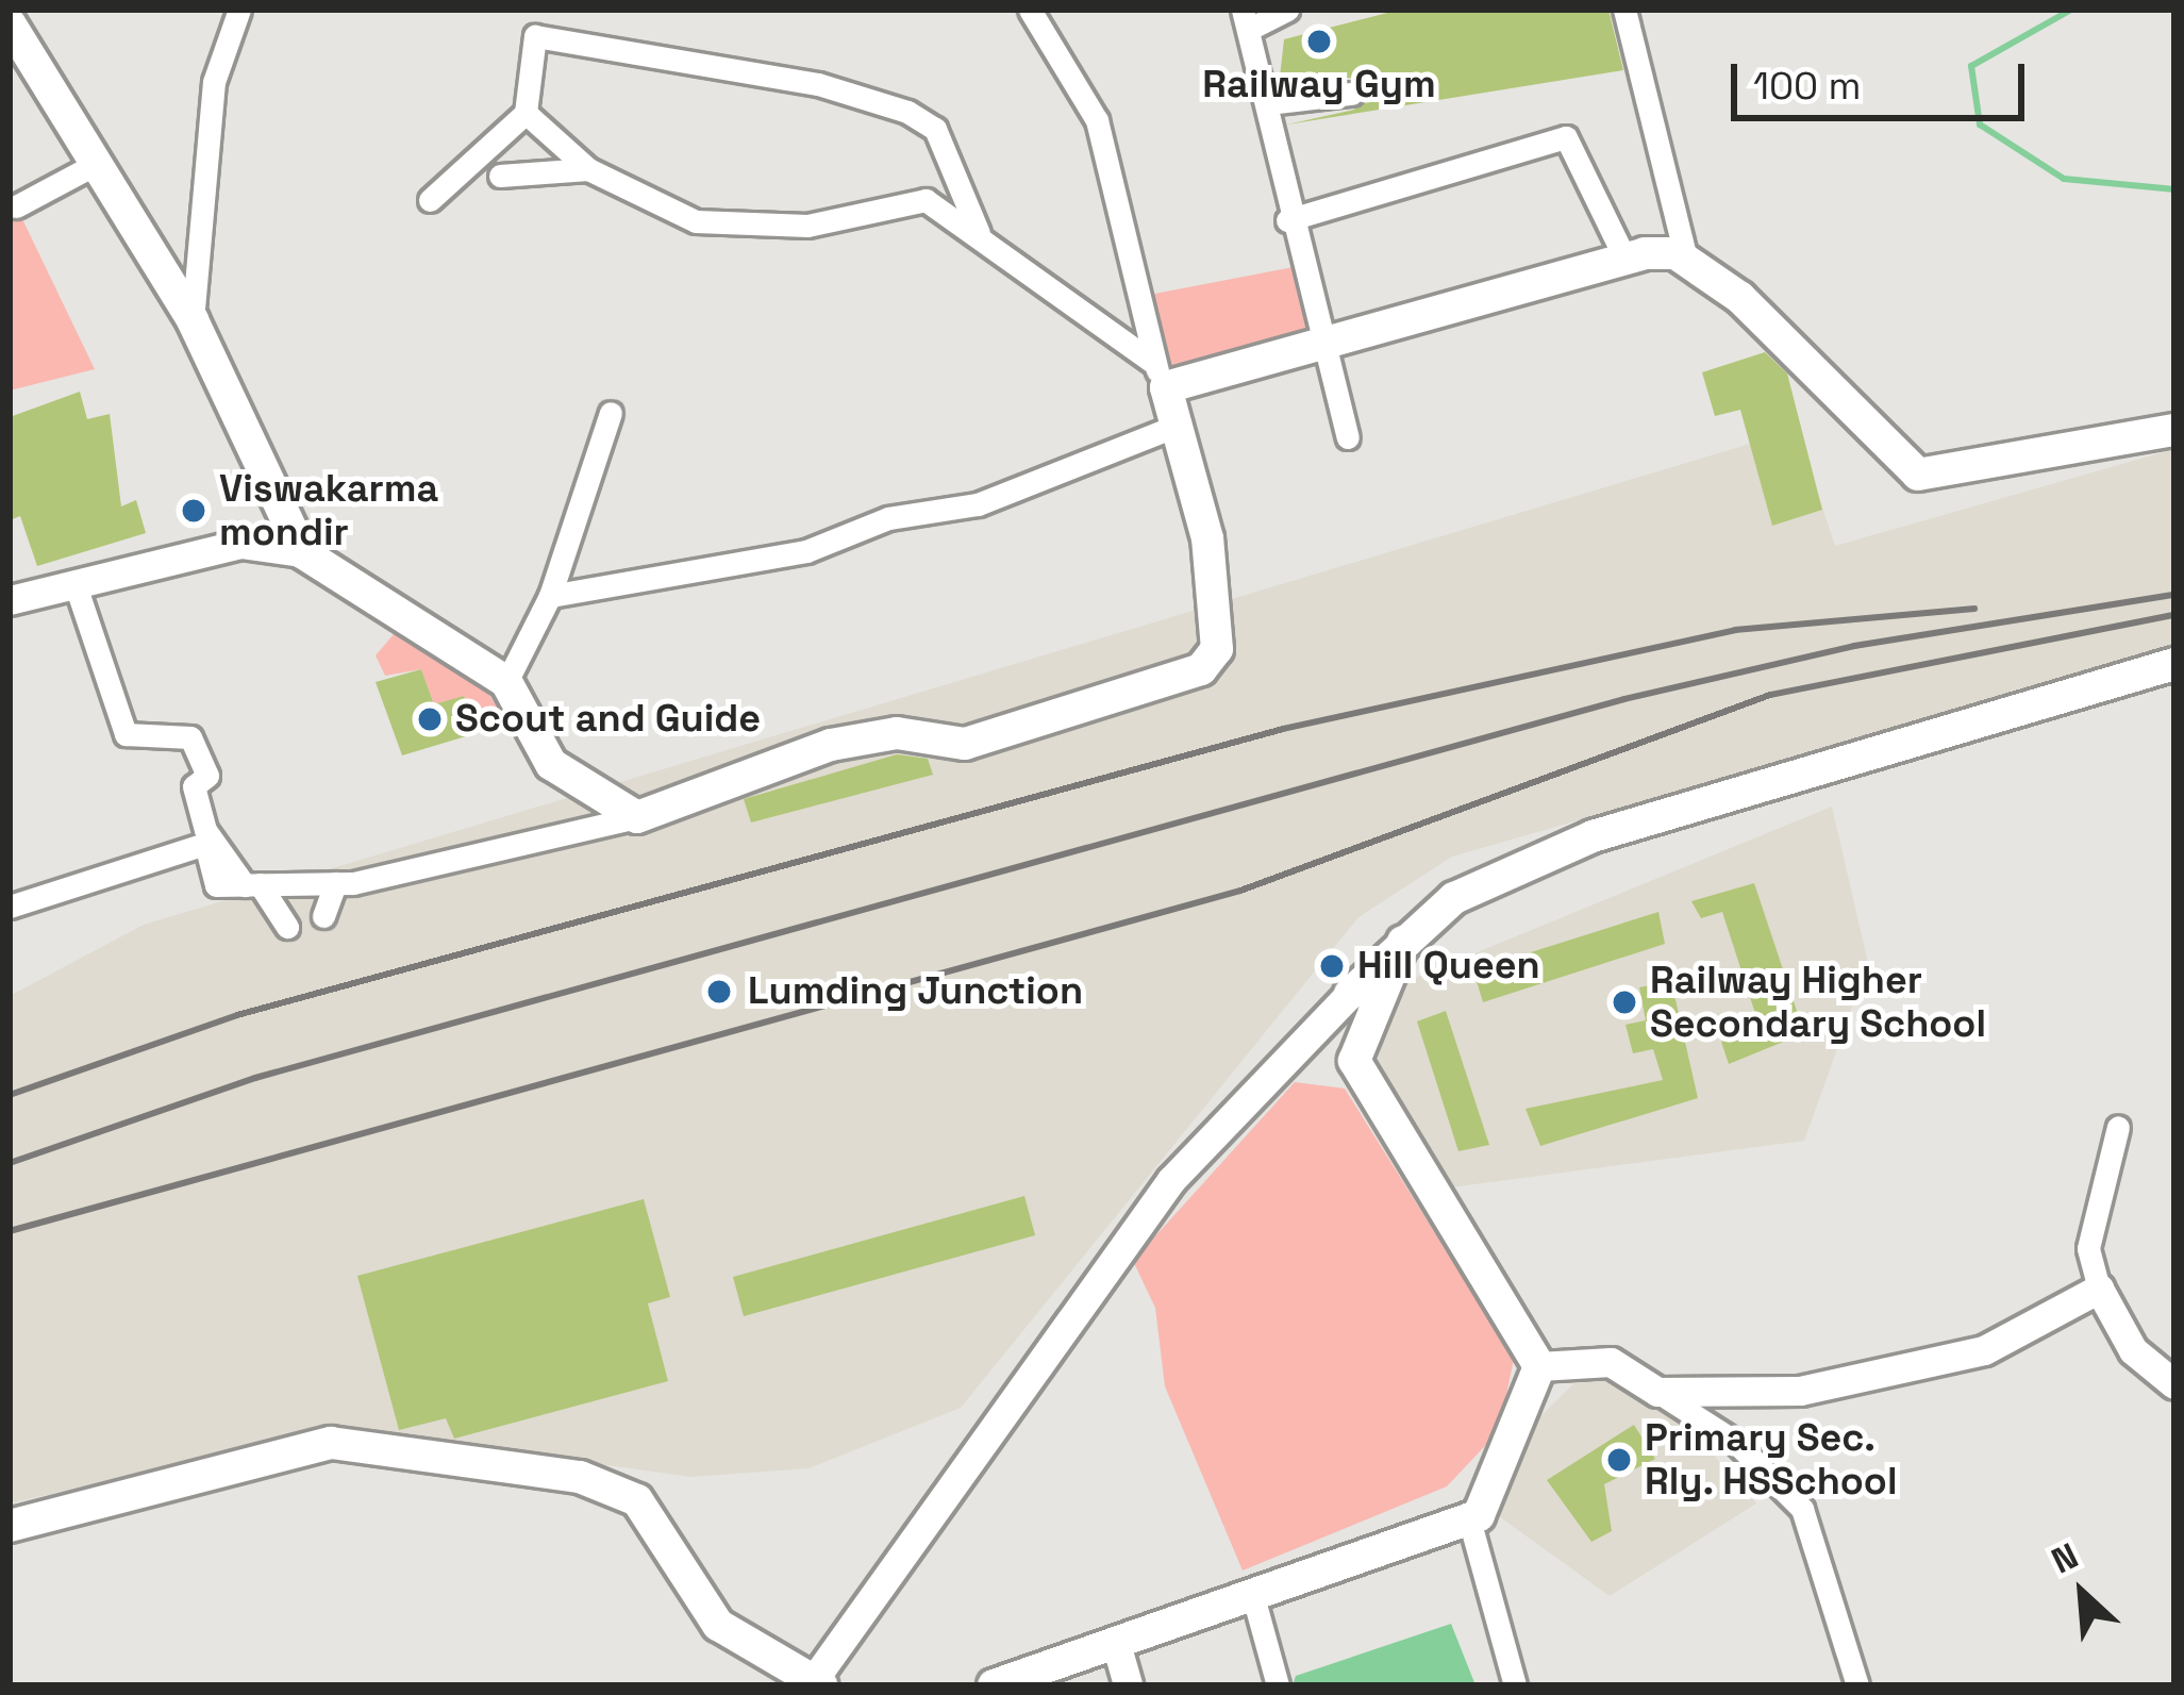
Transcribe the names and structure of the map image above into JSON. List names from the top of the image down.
{
  "places": [
    "Railway Gym",
    "Viswakarma mondir",
    "Scout and Guide",
    "Hill Queen",
    "Lumding Junction",
    "Railway Higher Secondary School",
    "Primary Sec. Rly. HSSchool"
  ],
  "scale_bar": "100 m",
  "north": "top left"
}
